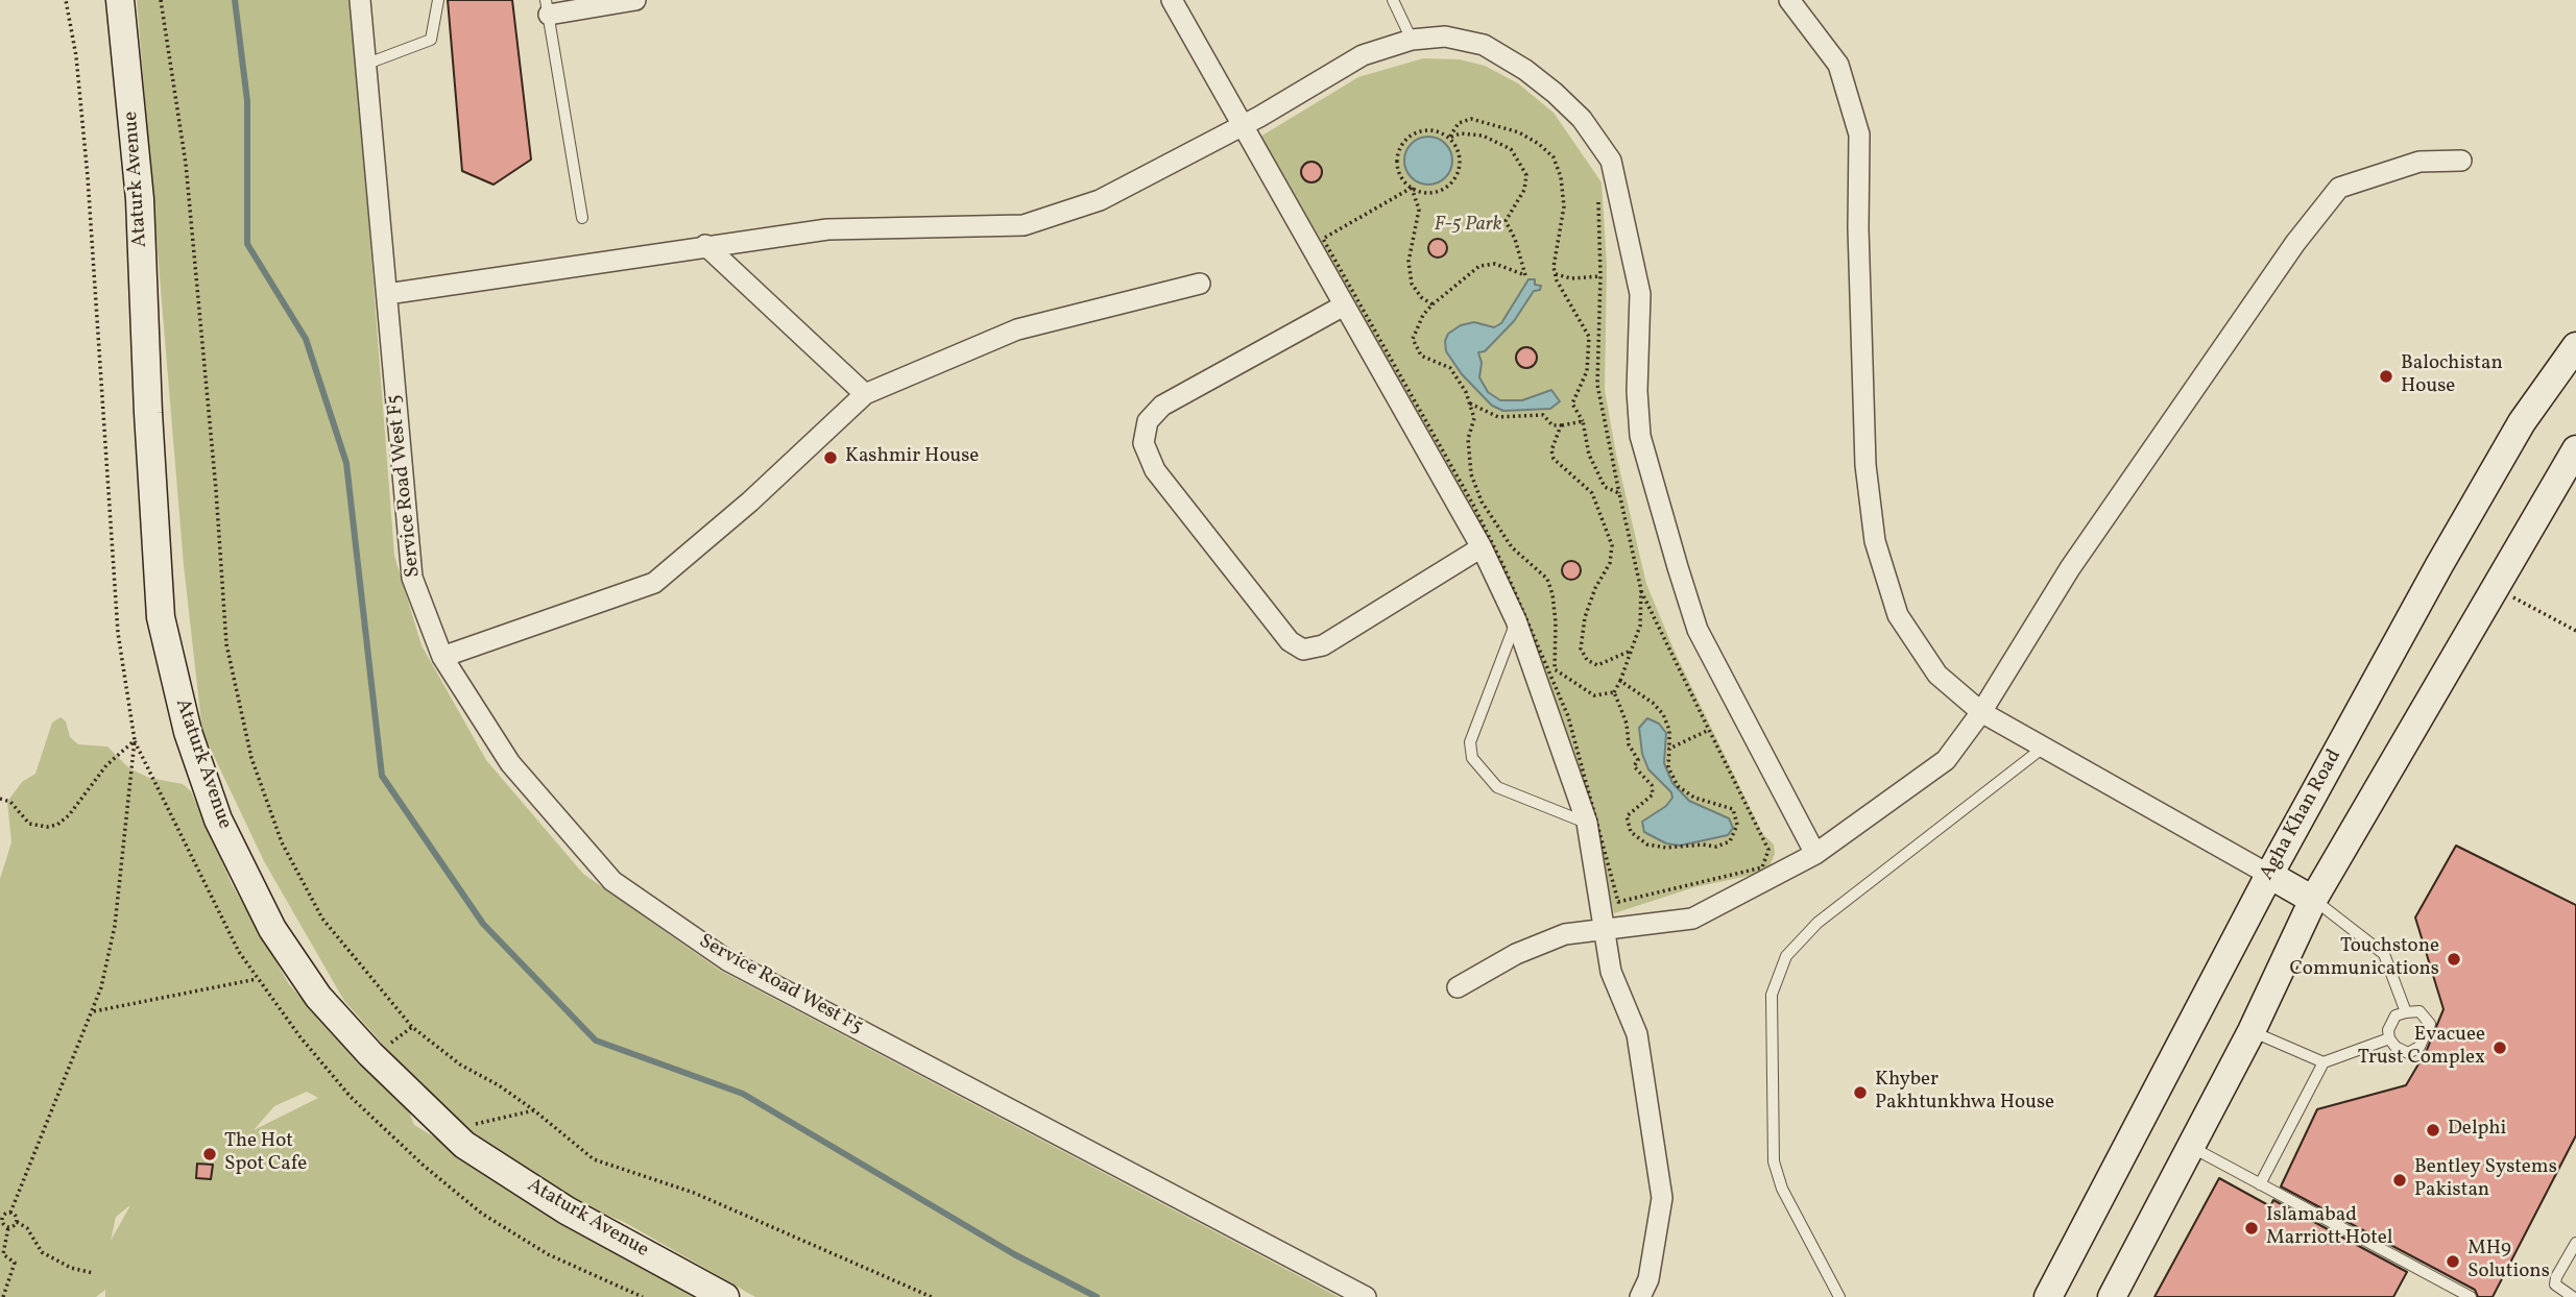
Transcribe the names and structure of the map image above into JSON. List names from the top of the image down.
{
  "streets": {
    "street": ["Ataturk Avenue", "Service Road West F5", "Agha Khan Road"]
  },
  "parks": ["F-5 Park"],
  "places": [
    "Balochistan House",
    "Kashmir House",
    "Touchstone Communications",
    "Evacuee Trust Complex",
    "Khyber Pakhtunkhwa House",
    "Delphi",
    "The Hot Spot Cafe",
    "Bentley Systems Pakistan",
    "Islamabad Marriott Hotel",
    "MH9 Solutions"
  ]
}
